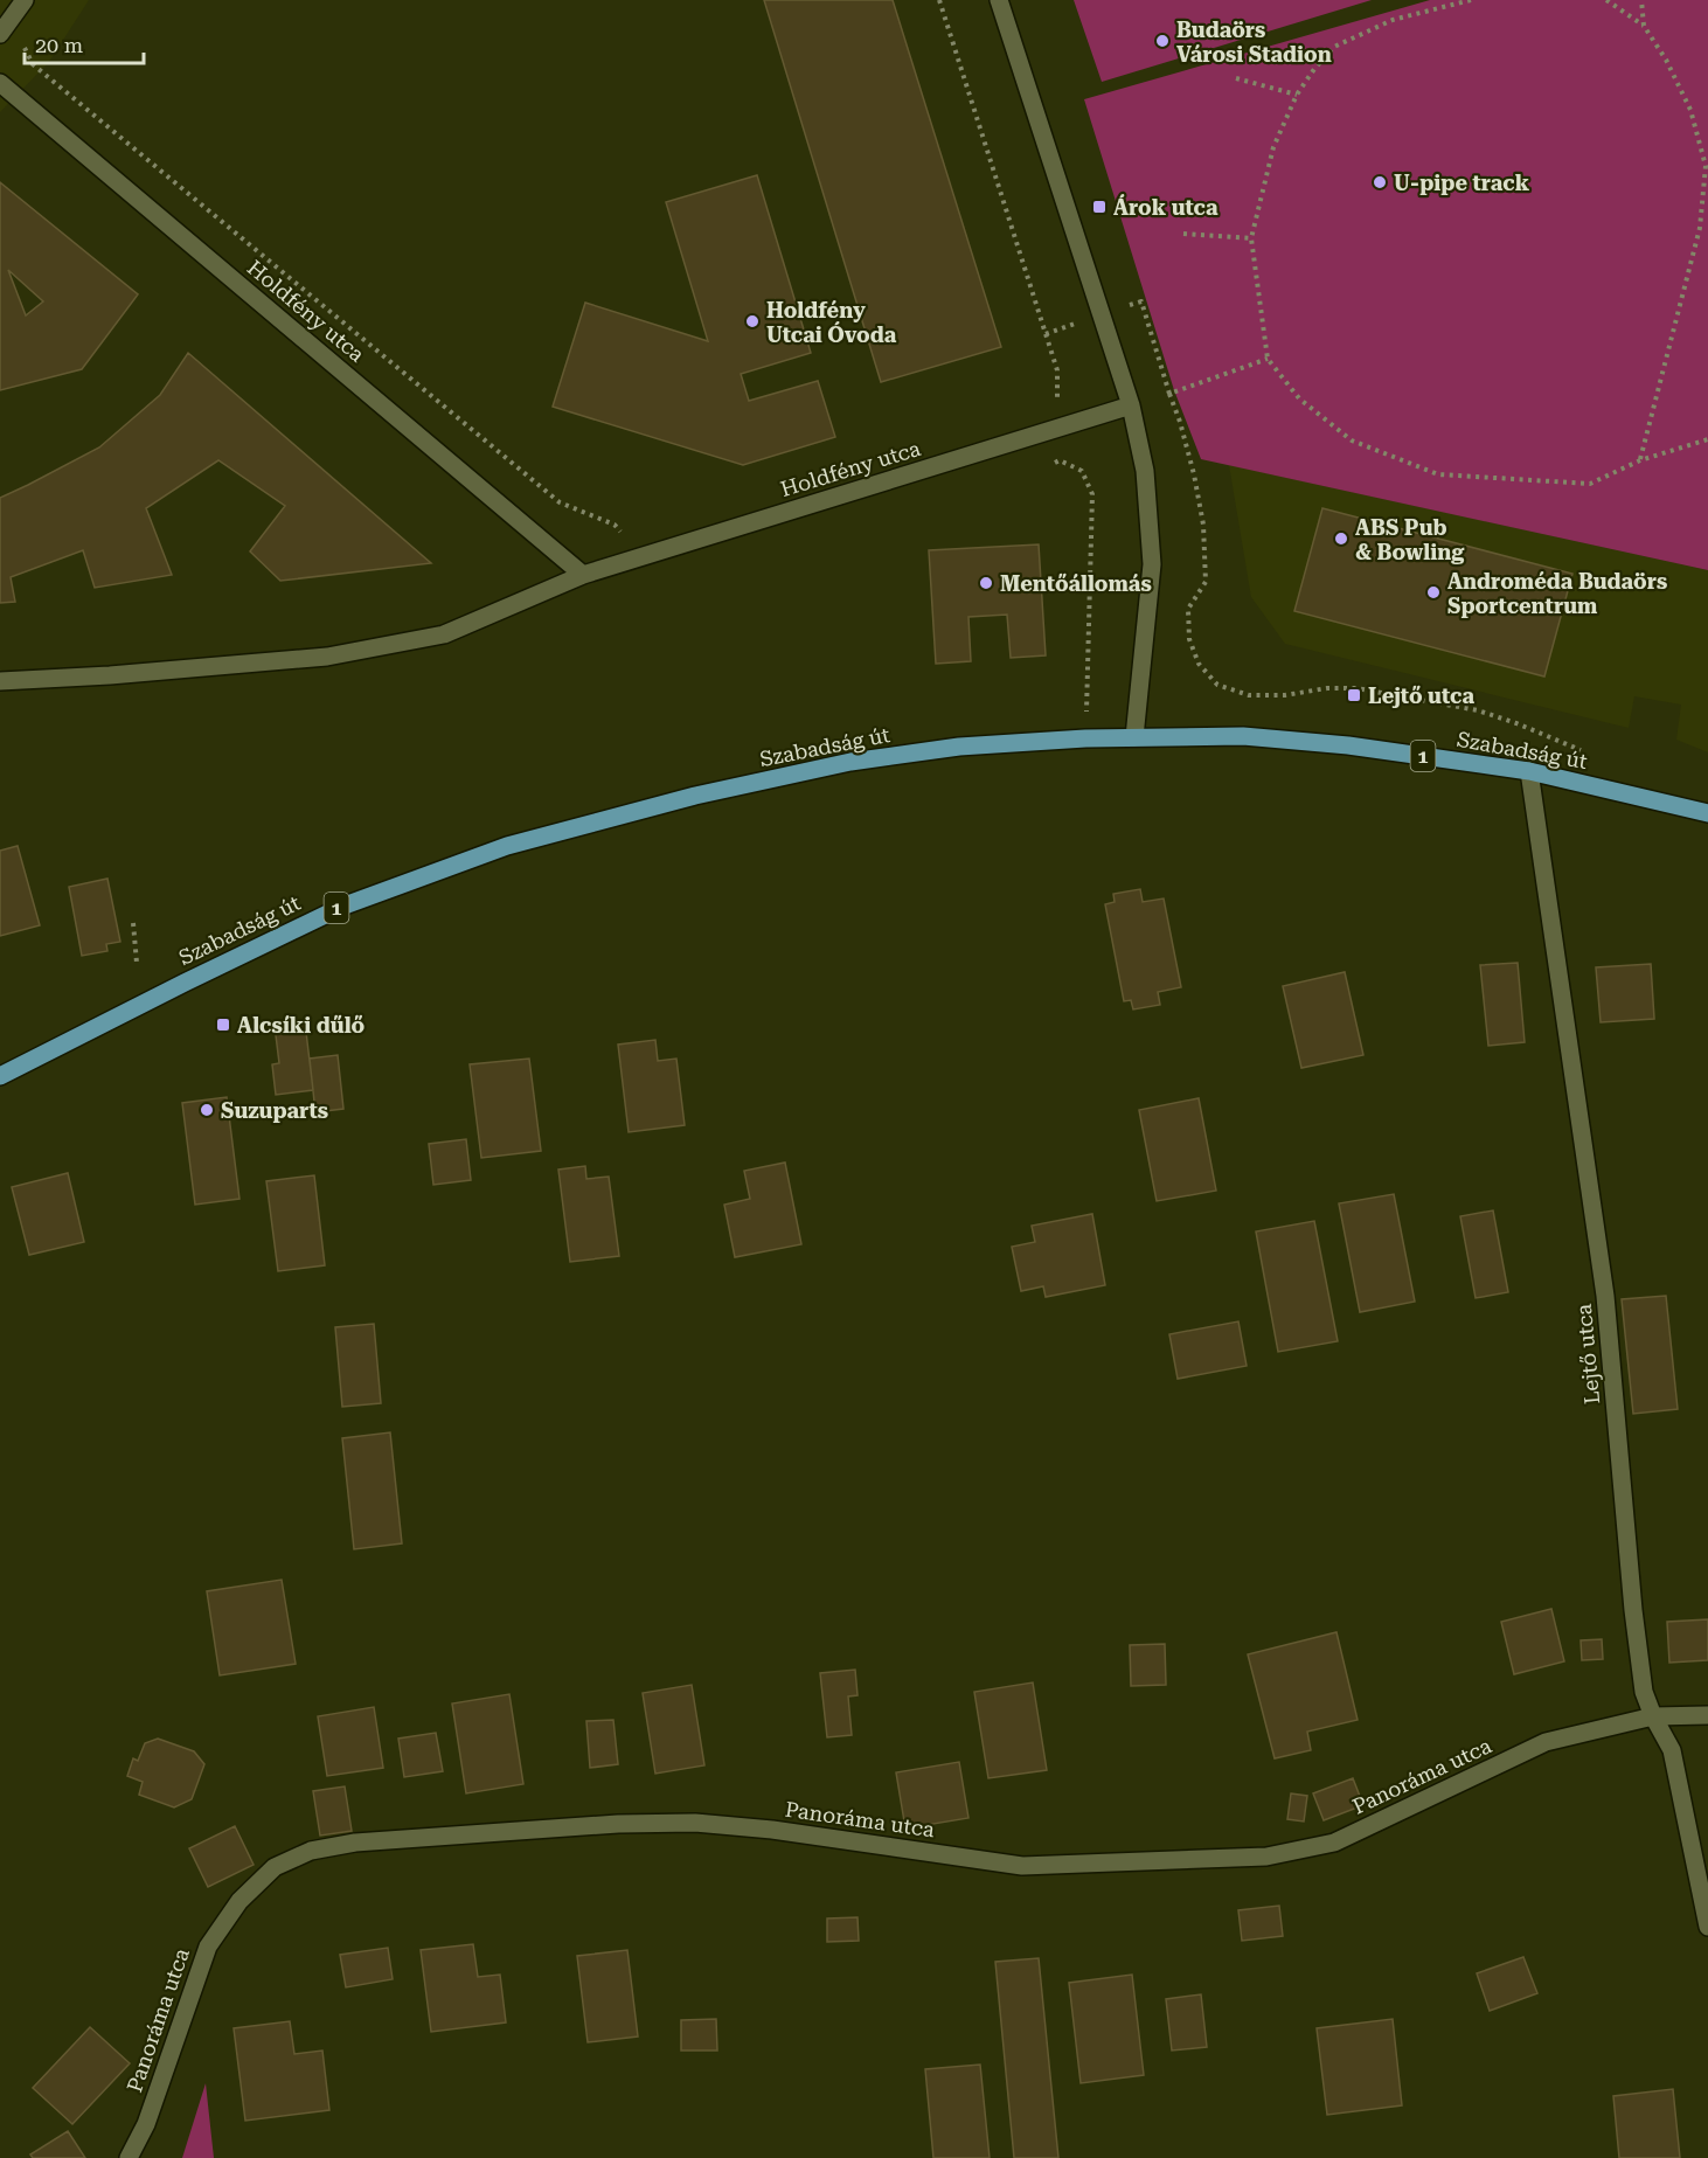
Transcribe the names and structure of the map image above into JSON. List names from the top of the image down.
{
  "streets": {
    "main road": ["Szabadság út", "1"],
    "street": ["Holdfény utca", "Lejtő utca", "Panoráma utca"]
  },
  "crossings": [
    ["Szabadság út", "Lejtő utca"],
    ["Lejtő utca", "Panoráma utca"]
  ],
  "places": {
    "other": [
      "Budaörs Városi Stadion",
      "U-pipe track",
      "Holdfény Utcai Óvoda",
      "ABS Pub & Bowling",
      "Mentőállomás",
      "Androméda Budaörs Sportcentrum",
      "Suzuparts"
    ],
    "transit": ["Árok utca", "Lejtő utca", "Alcsíki dűlő"]
  },
  "scale_bar": "20 m"
}
